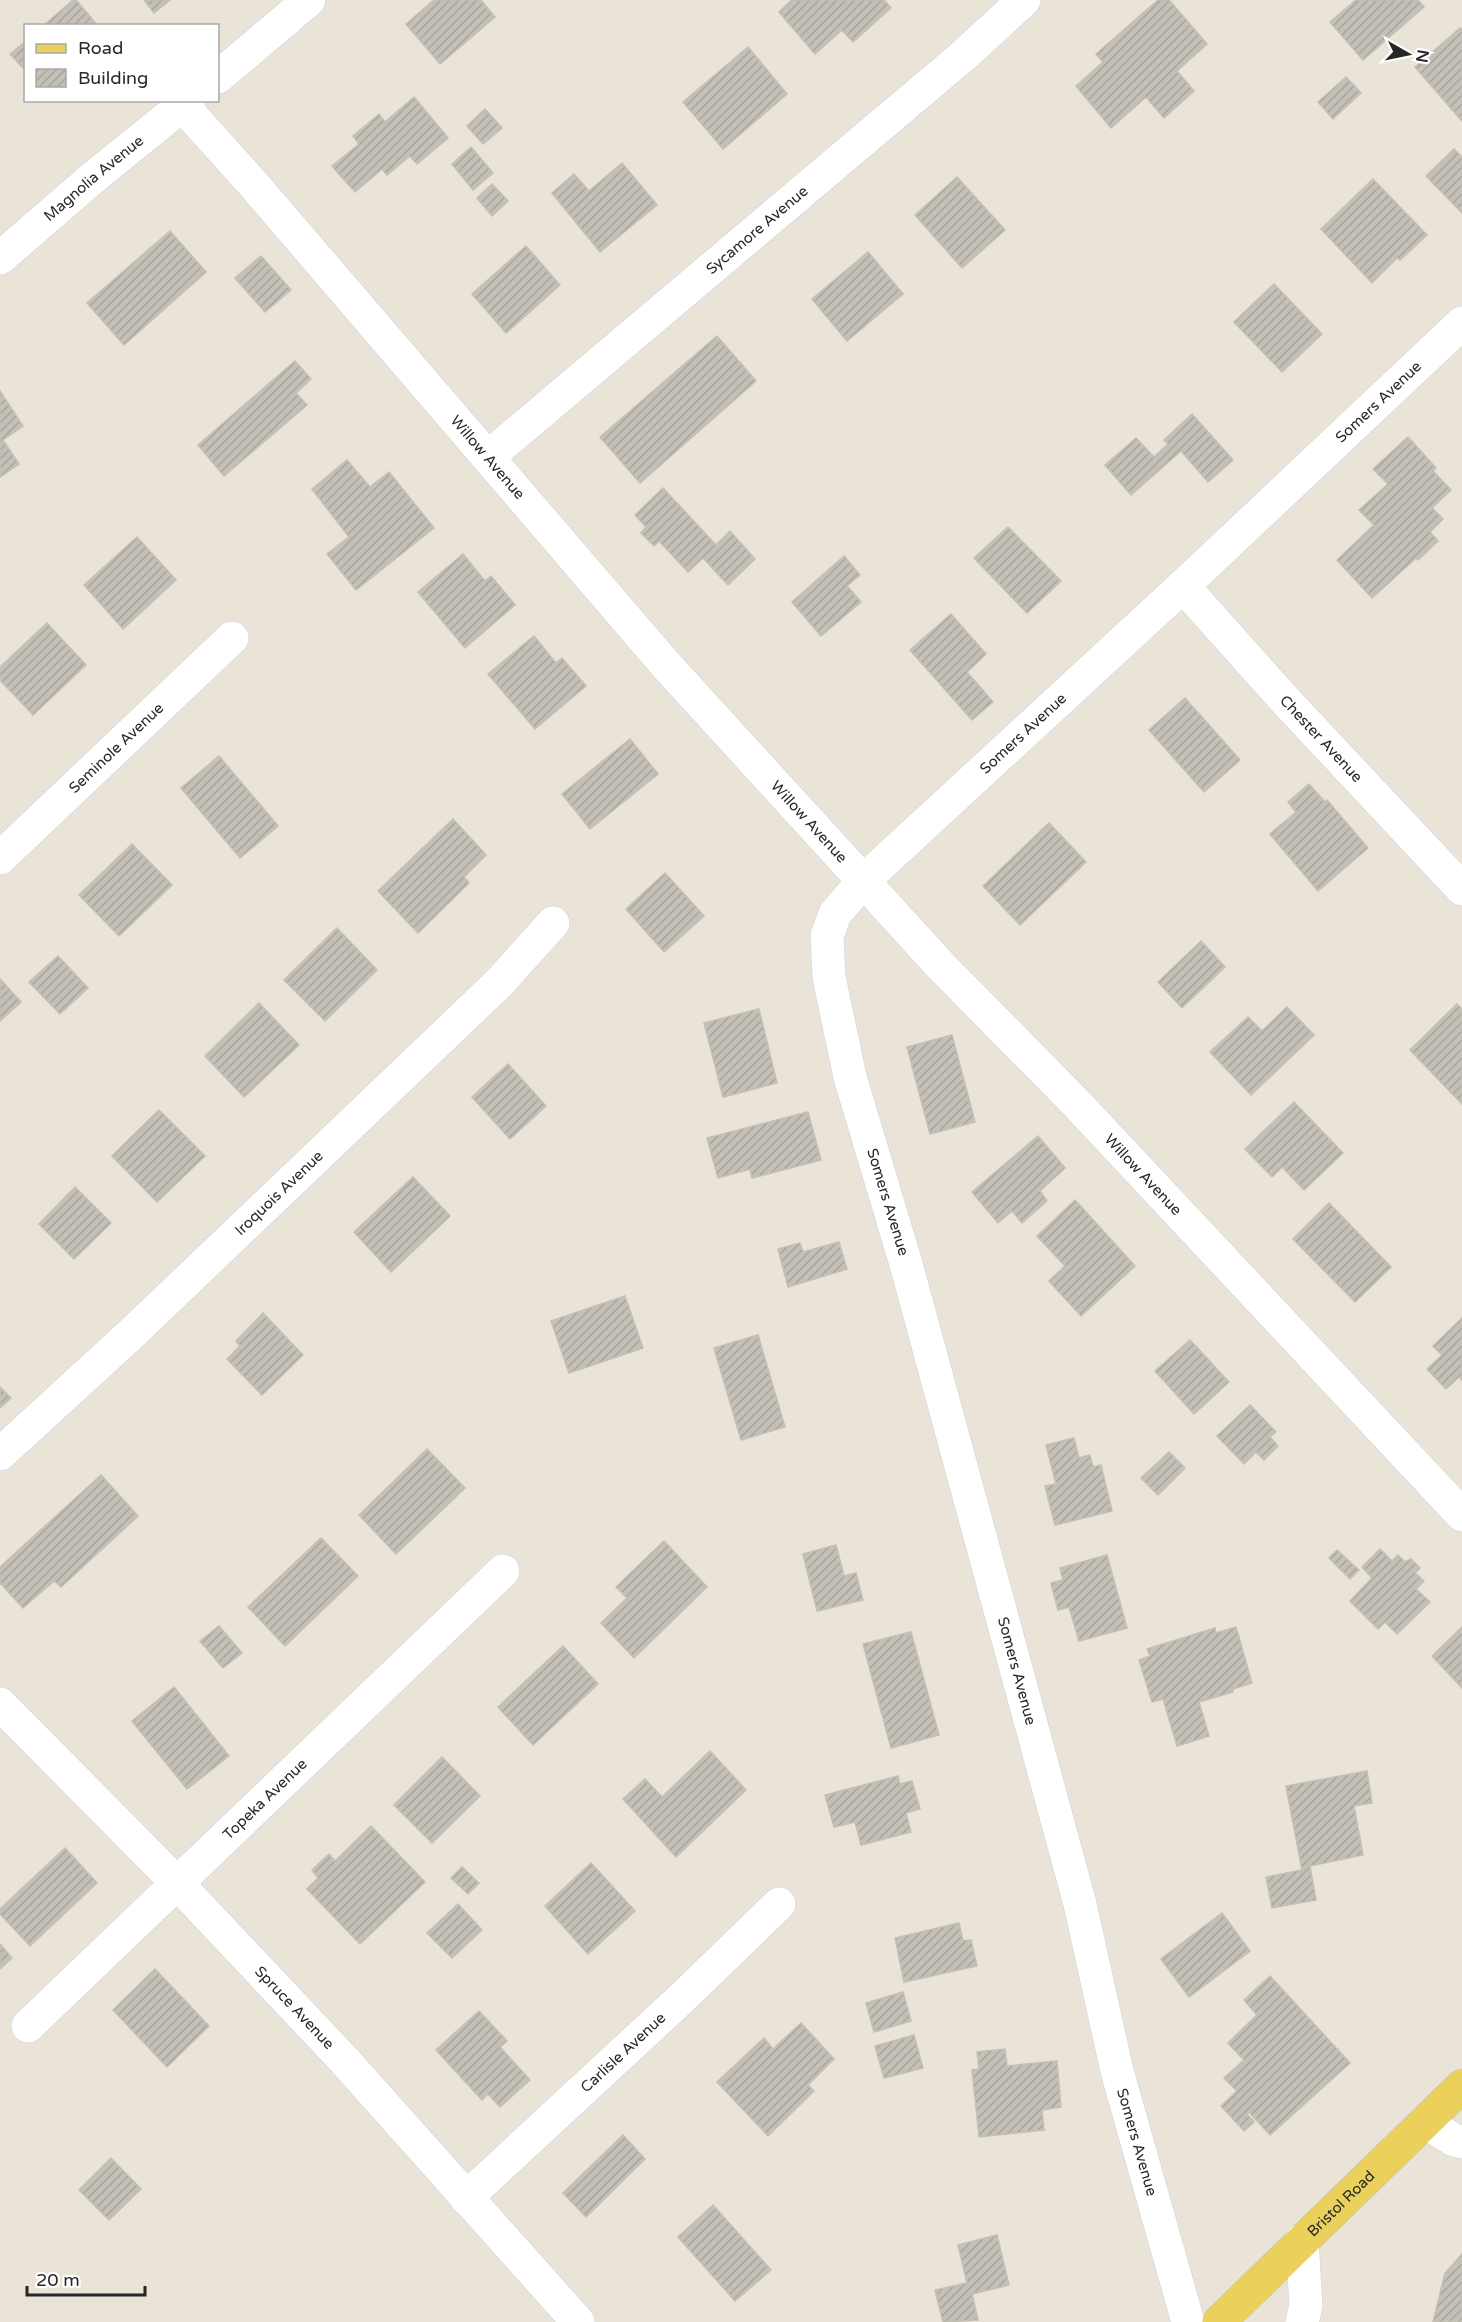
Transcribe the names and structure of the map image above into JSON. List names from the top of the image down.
{
  "streets": {
    "main road": ["Bristol Road"],
    "street": [
      "Magnolia Avenue",
      "Sycamore Avenue",
      "Somers Avenue",
      "Willow Avenue",
      "Chester Avenue",
      "Seminole Avenue",
      "Iroquois Avenue",
      "Topeka Avenue",
      "Spruce Avenue",
      "Carlisle Avenue"
    ]
  },
  "crossings": [
    ["Magnolia Avenue", "Willow Avenue"],
    ["Sycamore Avenue", "Willow Avenue"],
    ["Somers Avenue", "Willow Avenue"],
    ["Somers Avenue", "Chester Avenue"],
    ["Topeka Avenue", "Spruce Avenue"],
    ["Spruce Avenue", "Carlisle Avenue"]
  ],
  "legend": ["Road", "Building"],
  "scale_bar": "20 m",
  "north": "right"
}
